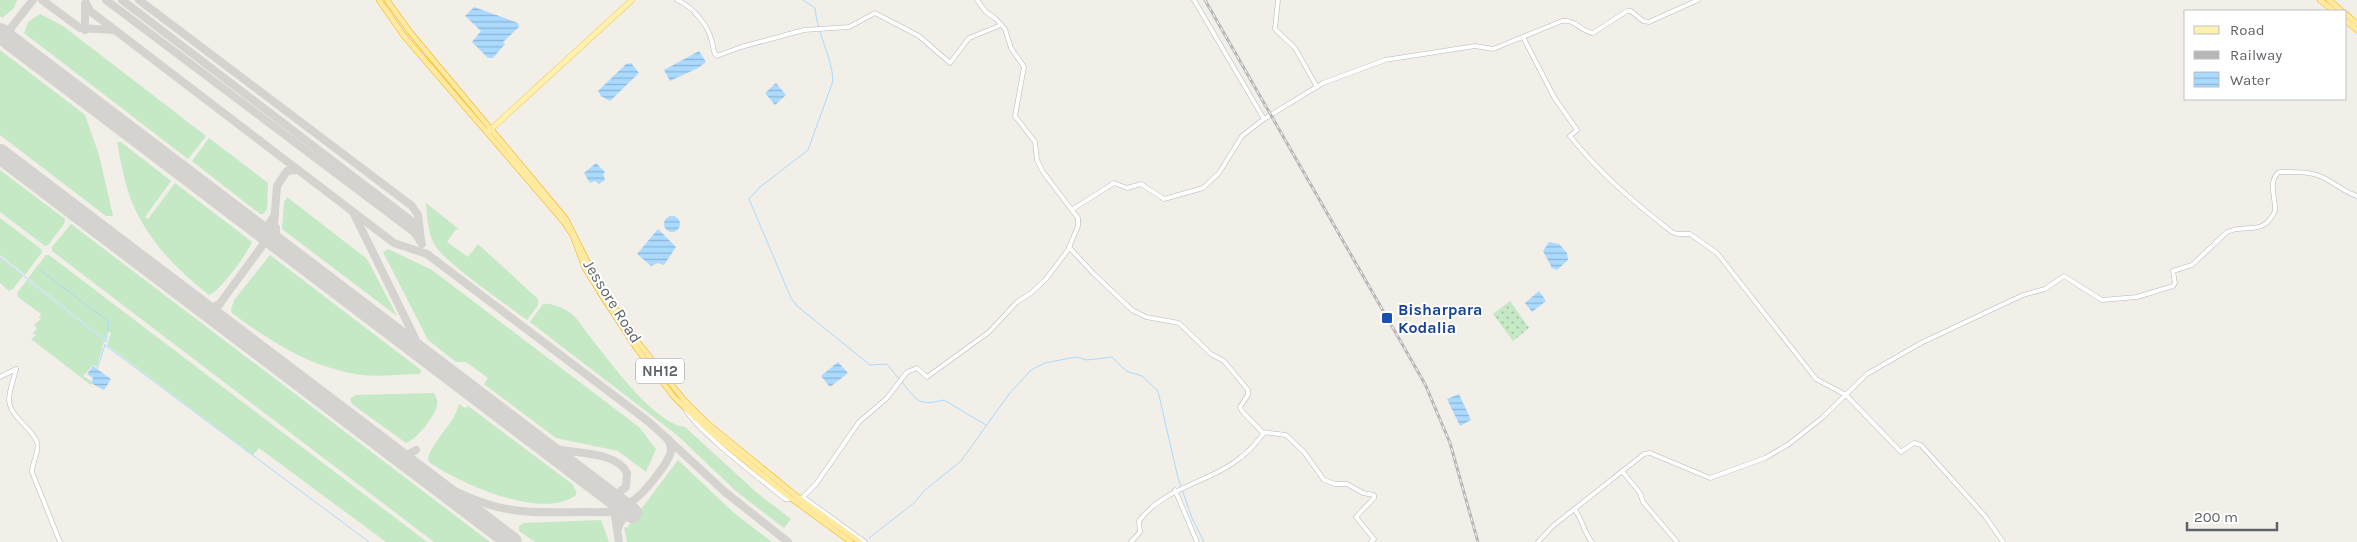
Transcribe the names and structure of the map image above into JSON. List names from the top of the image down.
{
  "streets": {
    "highway": ["Jessore Road", "NH12"]
  },
  "crossings": [
    ["Jessore Road", "NH12"]
  ],
  "places": {
    "transit": ["Bisharpara Kodalia"]
  },
  "legend": ["Road", "Railway", "Water"],
  "scale_bar": "200 m"
}
